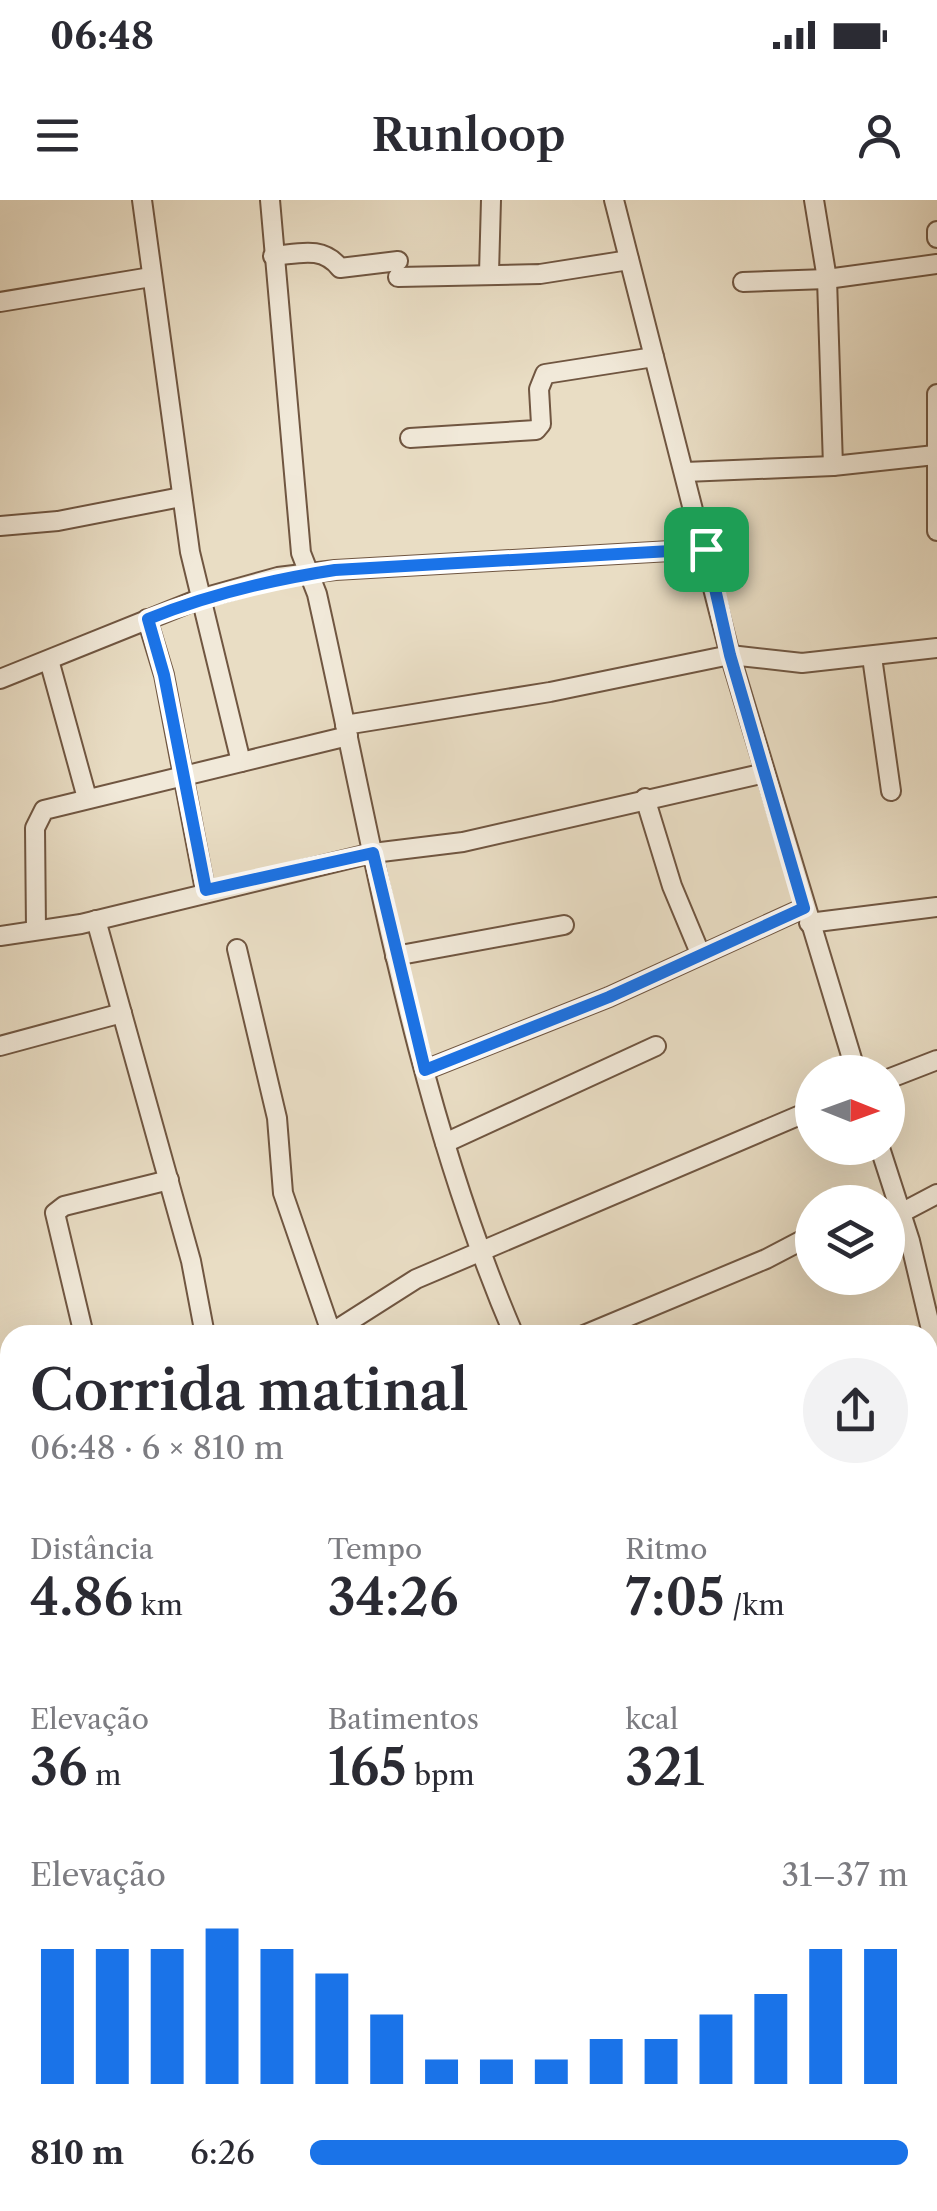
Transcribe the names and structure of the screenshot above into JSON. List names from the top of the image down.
{
  "north": "right",
  "page": {
    "status": "06:48",
    "header": "Runloop",
    "heading": ["Corrida matinal", "06:48 · 6 × 810 m"],
    "stats": [
      ["Distância", "4.86 km"],
      ["Tempo", "34:26"],
      ["Ritmo", "7:05 /km"],
      ["Elevação", "36 m"],
      ["Batimentos", "165 bpm"],
      ["kcal", "321"]
    ],
    "chart": ["Elevação", "31–37 m"],
    "list": [
      {
        "name": "810 m",
        "note": "6:26"
      }
    ]
  }
}
